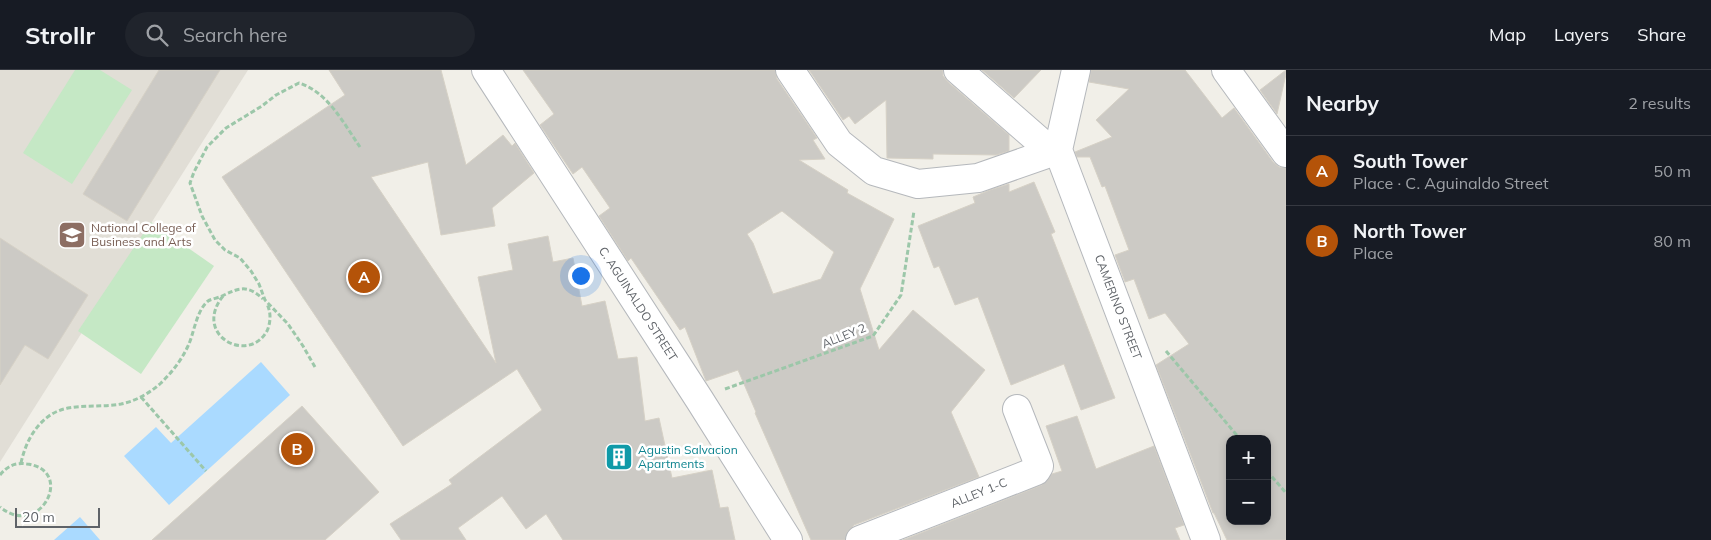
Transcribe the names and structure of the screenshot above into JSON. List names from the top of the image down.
{
  "streets": {
    "street": ["C. AGUINALDO STREET", "CAMERINO STREET", "ALLEY 1-C"],
    "path": ["ALLEY 2"]
  },
  "crossings": [
    ["C. AGUINALDO STREET", "ALLEY 2"]
  ],
  "places": {
    "school or university": ["National College of Business and Arts"],
    "building": ["Agustin Salvacion Apartments"]
  },
  "scale_bar": "20 m",
  "page": {
    "header": "Strollr",
    "search": "Search here",
    "nav": ["Map", "Layers", "Share"],
    "heading": ["Nearby", "2 results"],
    "list": [
      {
        "mark": "A",
        "name": "South Tower",
        "note": "Place · C. Aguinaldo Street",
        "value": "50 m"
      },
      {
        "mark": "B",
        "name": "North Tower",
        "note": "Place",
        "value": "80 m"
      }
    ],
    "pins": ["A", "B"],
    "map_buttons": ["+", "−"],
    "scale": "20 m"
  }
}
